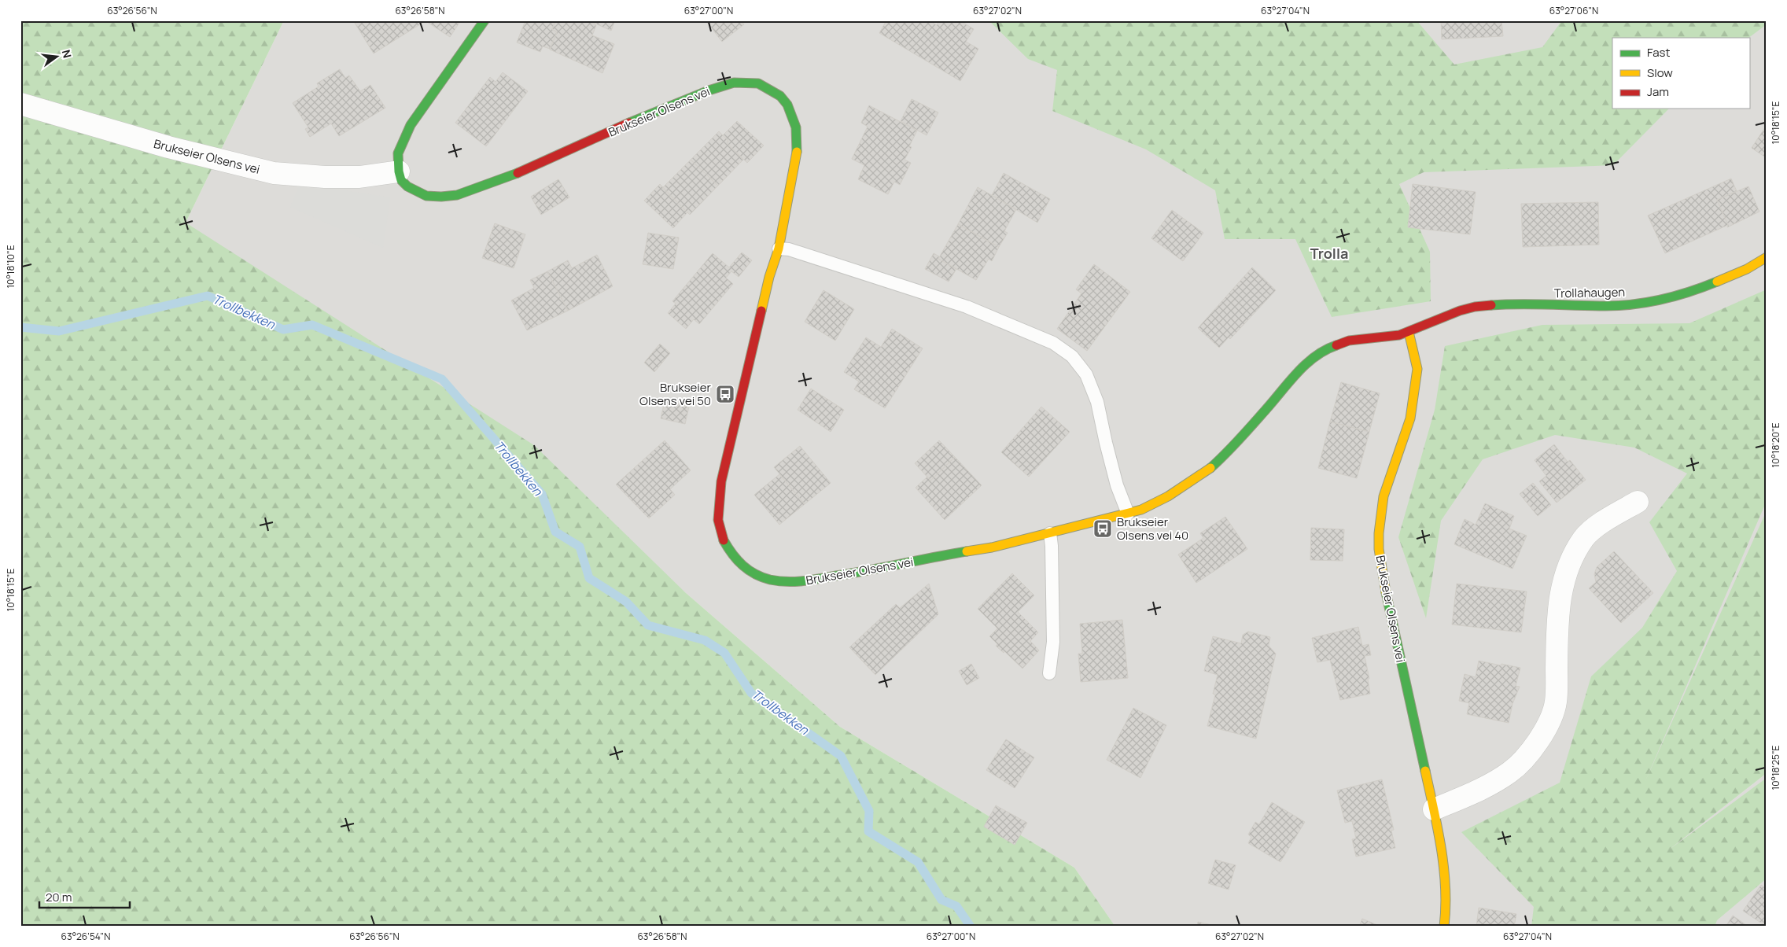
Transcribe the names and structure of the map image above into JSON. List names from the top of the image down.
{
  "streets": {
    "street": ["Brukseier Olsens vei", "Trollahaugen"]
  },
  "crossings": [
    ["Brukseier Olsens vei", "Trollahaugen"]
  ],
  "districts": ["Trolla"],
  "water": ["Trollbekken"],
  "places": {
    "bus stop": ["Brukseier Olsens vei 50", "Brukseier Olsens vei 40"]
  },
  "legend": ["Fast", "Slow", "Jam"],
  "scale_bar": "20 m",
  "north": "right",
  "coordinates": [
    "63°26'56\"N",
    "63°26'58\"N",
    "63°27'00\"N",
    "63°27'02\"N",
    "63°27'04\"N",
    "63°27'06\"N",
    "10°18'15\"E",
    "10°18'10\"E",
    "10°18'20\"E",
    "10°18'25\"E",
    "63°26'54\"N"
  ]
}
